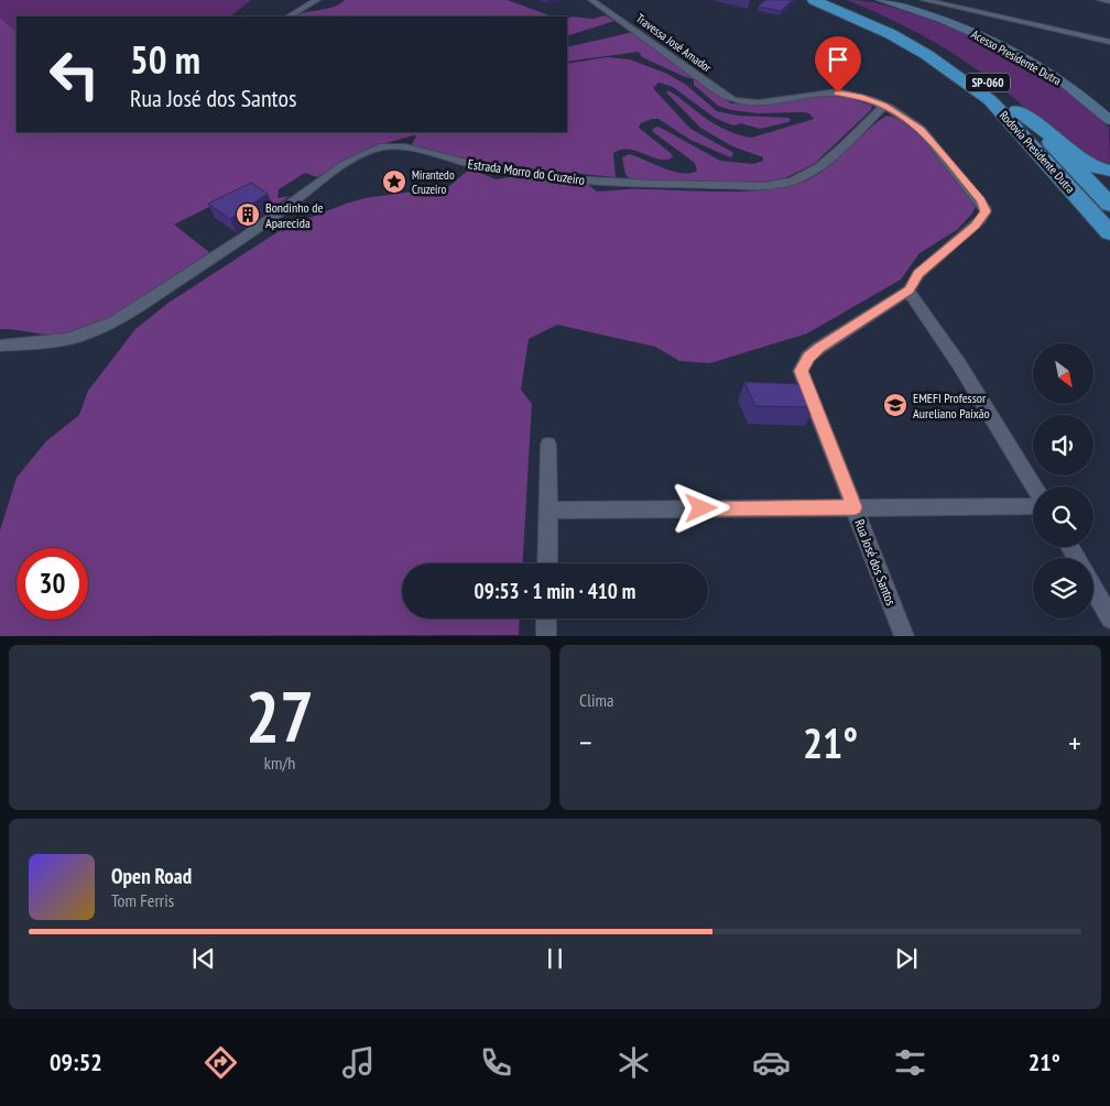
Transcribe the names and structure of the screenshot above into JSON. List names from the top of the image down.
{
  "streets": {
    "highway": ["SP-060", "Rodovia Presidente Dutra"],
    "street": [
      "Travessa José Amador",
      "Acesso Presidente Dutra",
      "Estrada Morro do Cruzeiro",
      "Rua José dos Santos"
    ]
  },
  "crossings": [
    ["Travessa José Amador", "Estrada Morro do Cruzeiro"]
  ],
  "places": {
    "place": ["Mirantedo Cruzeiro"],
    "building": ["Bondinho de Aparecida"],
    "school or university": ["EMEFI Professor Aureliano Paixão"]
  },
  "north": "bottom right",
  "page": {
    "turn": ["50 m", "Rua José dos Santos"],
    "limit": "30",
    "trip": "09:53 · 1 min · 410 m",
    "tile": [
      ["27", "km/h"],
      "Clima"
    ],
    "heat": ["−", "21°", "+"],
    "song": ["Open Road", "Tom Ferris"],
    "tabs": ["09:52", "21°"]
  }
}
